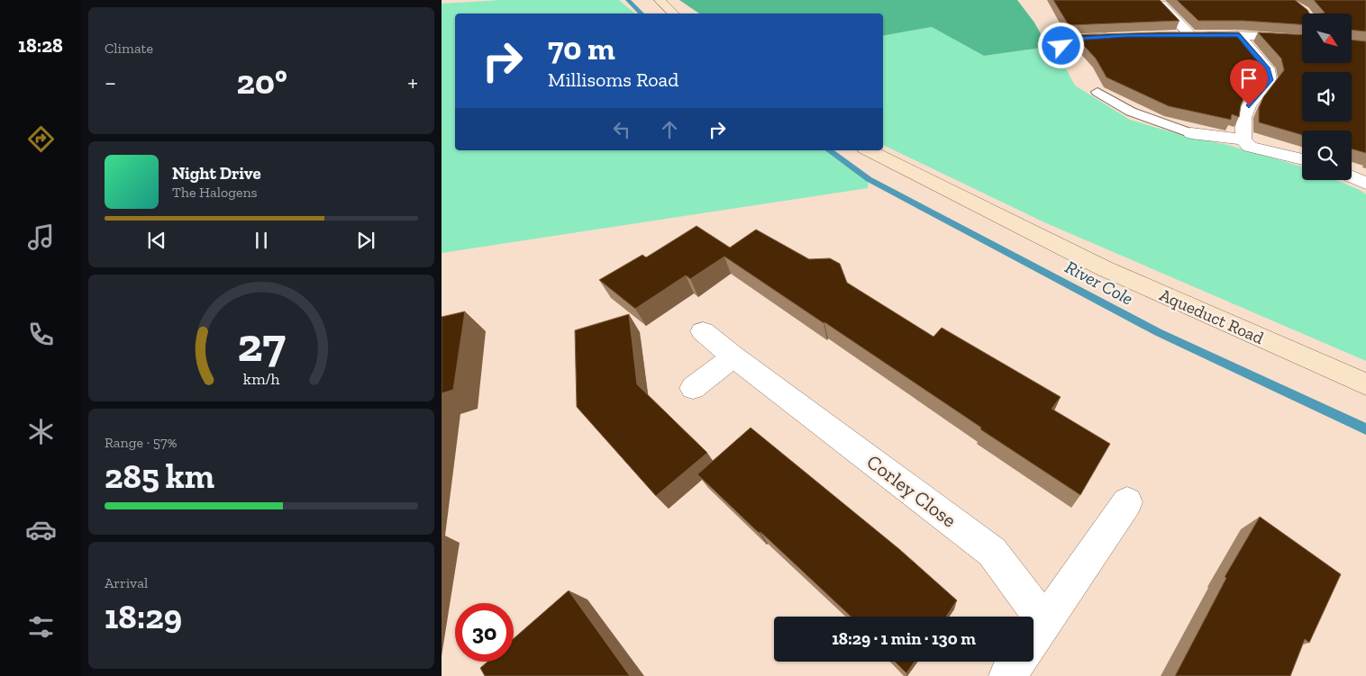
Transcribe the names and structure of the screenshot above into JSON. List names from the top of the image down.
{
  "streets": {
    "street": ["Aqueduct Road", "Corley Close"]
  },
  "water": ["River Cole"],
  "north": "bottom right",
  "page": {
    "tabs": "18:28",
    "tile": [
      "Climate",
      ["Range · 57%", "285 km"],
      ["Arrival", "18:29"]
    ],
    "turn": ["70 m", "Millisoms Road"],
    "heat": ["−", "20°", "+"],
    "song": ["Night Drive", "The Halogens"],
    "limit": "30",
    "trip": "18:29 · 1 min · 130 m",
    "gauge": ["27", "km/h"]
  }
}
